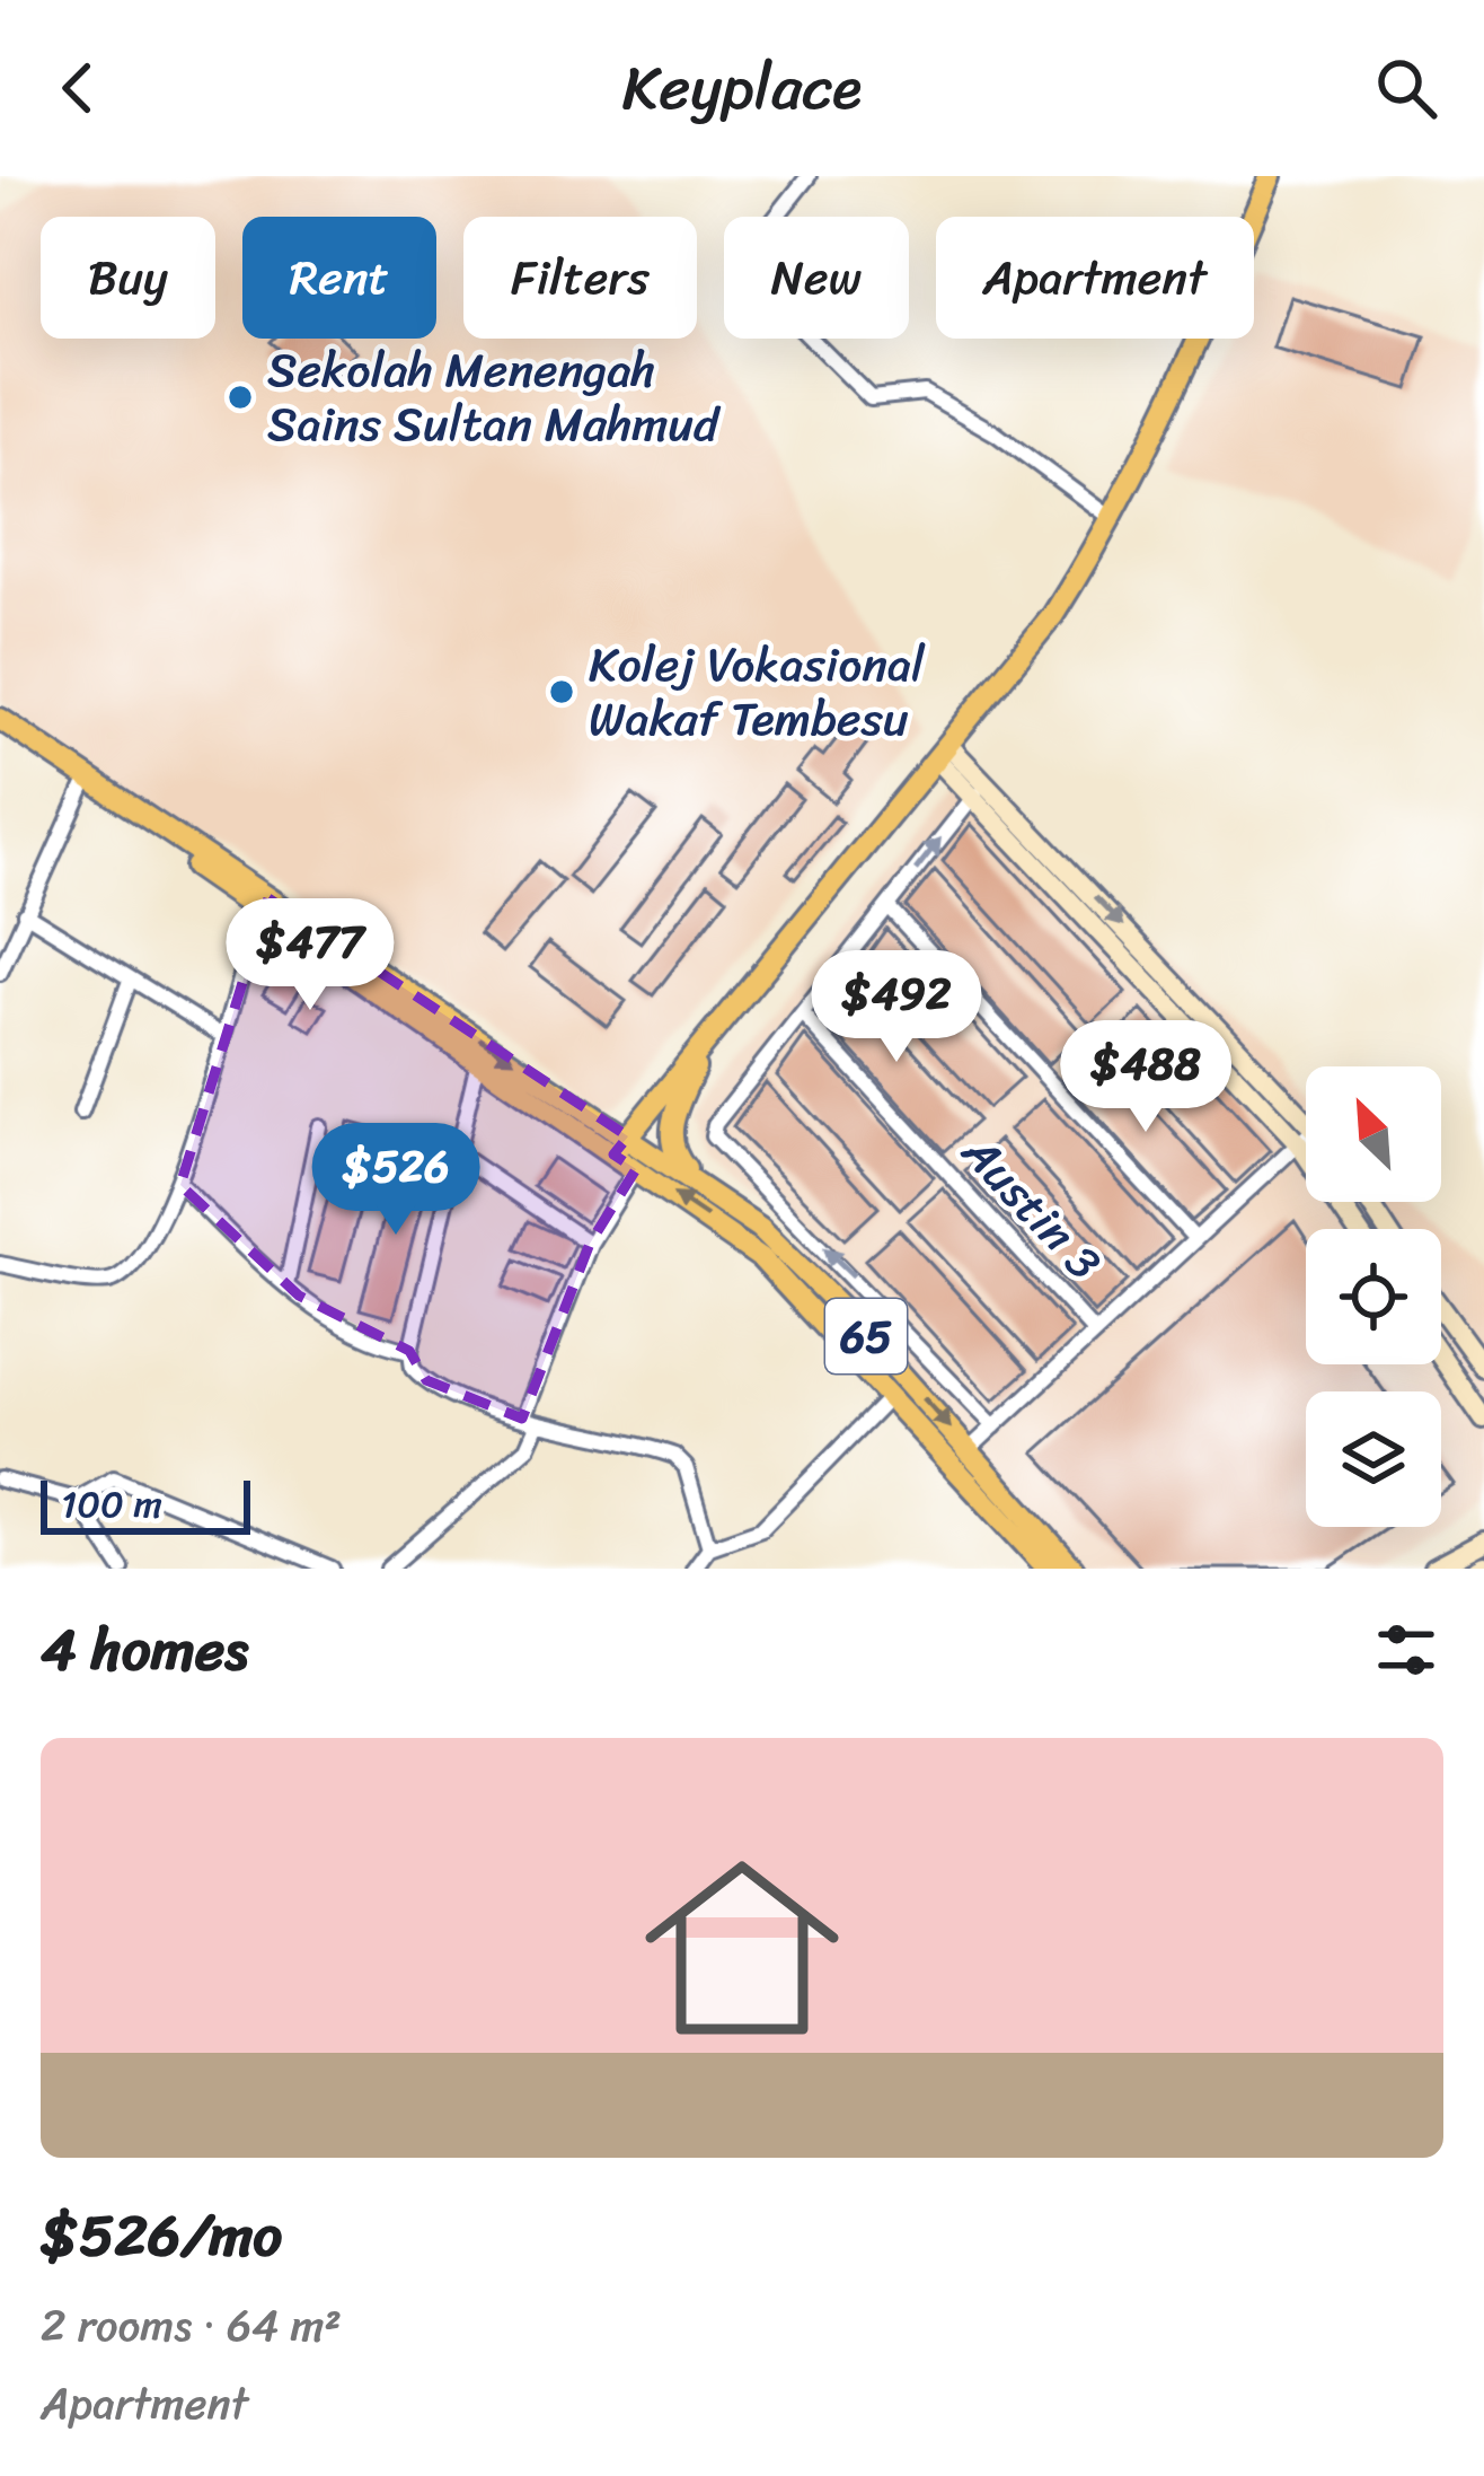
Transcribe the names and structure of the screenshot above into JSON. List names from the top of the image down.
{
  "streets": {
    "main road": ["65"],
    "street": ["Austin 3"]
  },
  "places": ["Sekolah Menengah Sains Sultan Mahmud", "Kolej Vokasional Wakaf Tembesu"],
  "scale_bar": "100 m",
  "north": "top left",
  "page": {
    "header": "Keyplace",
    "chip": [
      "Buy",
      "Rent",
      "Filters",
      "New",
      "Apartment"
    ],
    "price": [
      "$477",
      "$492",
      "$488",
      "$526"
    ],
    "scale": "100 m",
    "heading": "4 homes",
    "list": [
      {
        "name": "$526/mo",
        "note": "2 rooms · 64 m² · Apartment"
      }
    ]
  }
}
